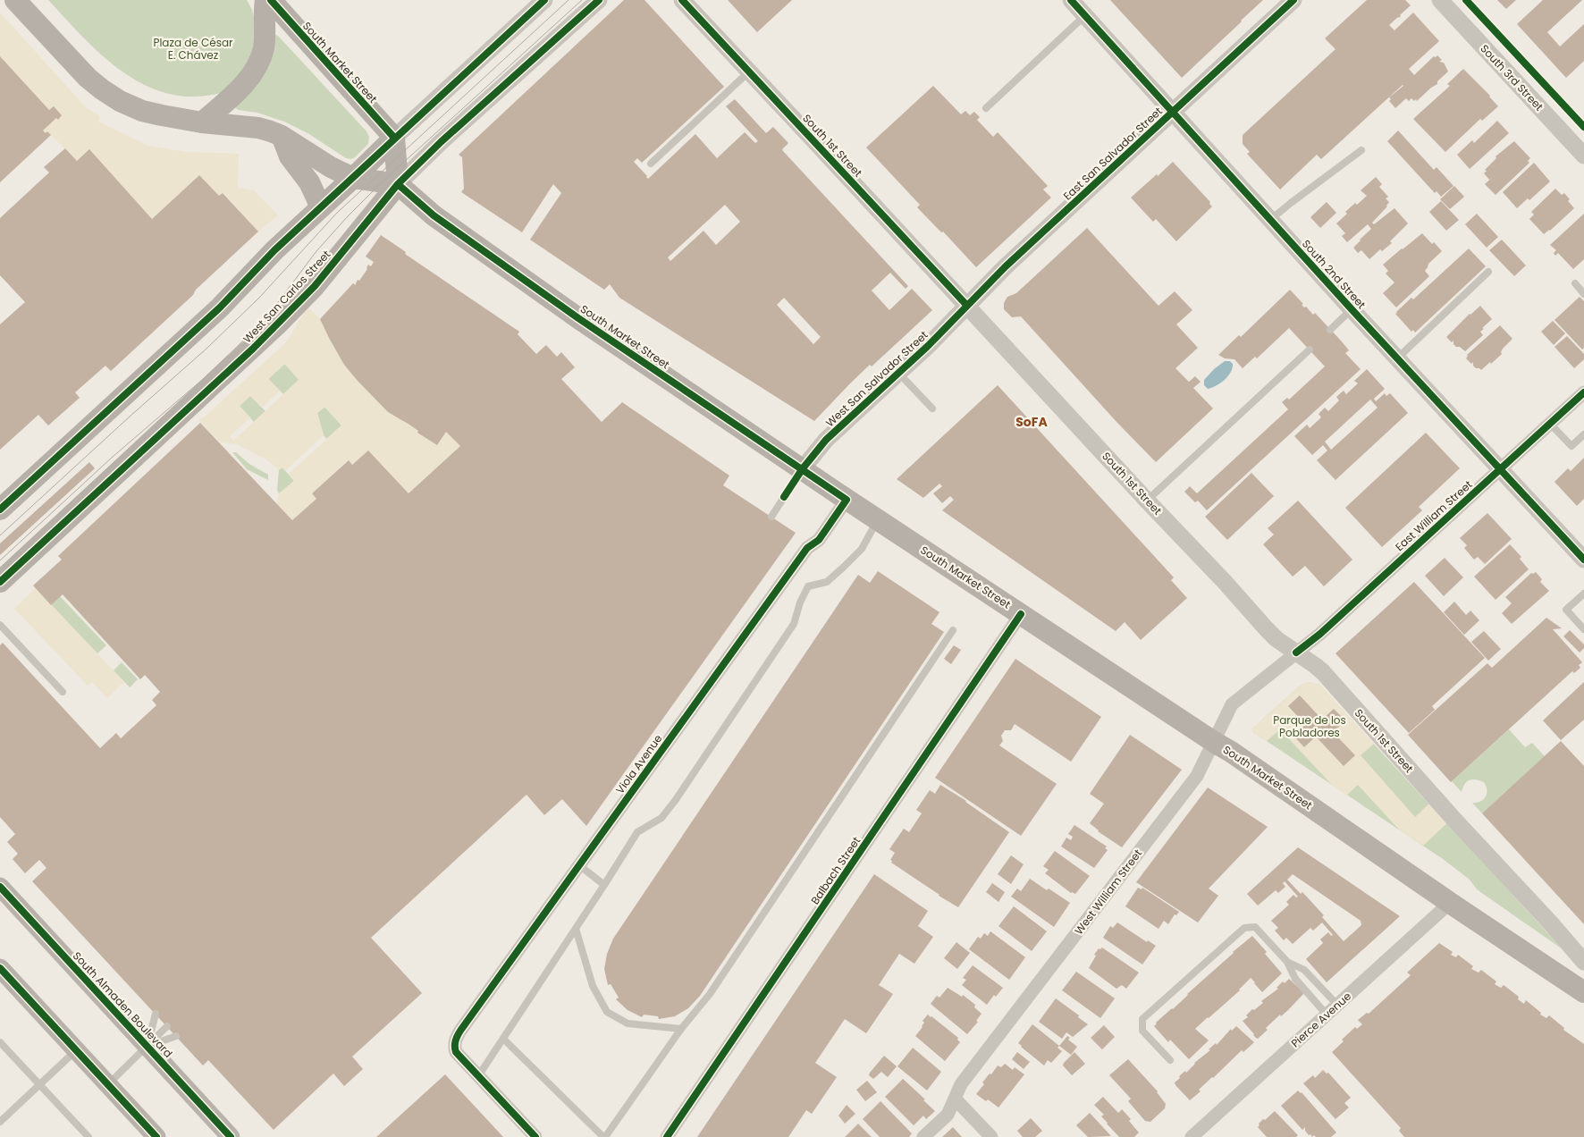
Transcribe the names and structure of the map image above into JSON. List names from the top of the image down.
{
  "streets": {
    "main road": ["South Market Street", "West San Carlos Street", "South Almaden Boulevard"],
    "street": [
      "South 3rd Street",
      "South 1st Street",
      "East San Salvador Street",
      "South 2nd Street",
      "West San Salvador Street",
      "East William Street",
      "Viola Avenue",
      "Balbach Street",
      "West William Street",
      "Pierce Avenue"
    ]
  },
  "crossings": [
    ["South Market Street", "West San Carlos Street"],
    ["South Market Street", "West San Salvador Street"],
    ["South Market Street", "Viola Avenue"],
    ["South Market Street", "Balbach Street"],
    ["South Market Street", "West William Street"],
    ["South Market Street", "Pierce Avenue"],
    ["South 1st Street", "East San Salvador Street"],
    ["South 1st Street", "West San Salvador Street"],
    ["South 1st Street", "East William Street"],
    ["South 1st Street", "West William Street"],
    ["East San Salvador Street", "South 2nd Street"],
    ["East San Salvador Street", "West San Salvador Street"],
    ["South 2nd Street", "East William Street"],
    ["East William Street", "West William Street"]
  ],
  "districts": ["SoFA"],
  "parks": ["Plaza de César E. Chávez", "Parque de los Pobladores"]
}
